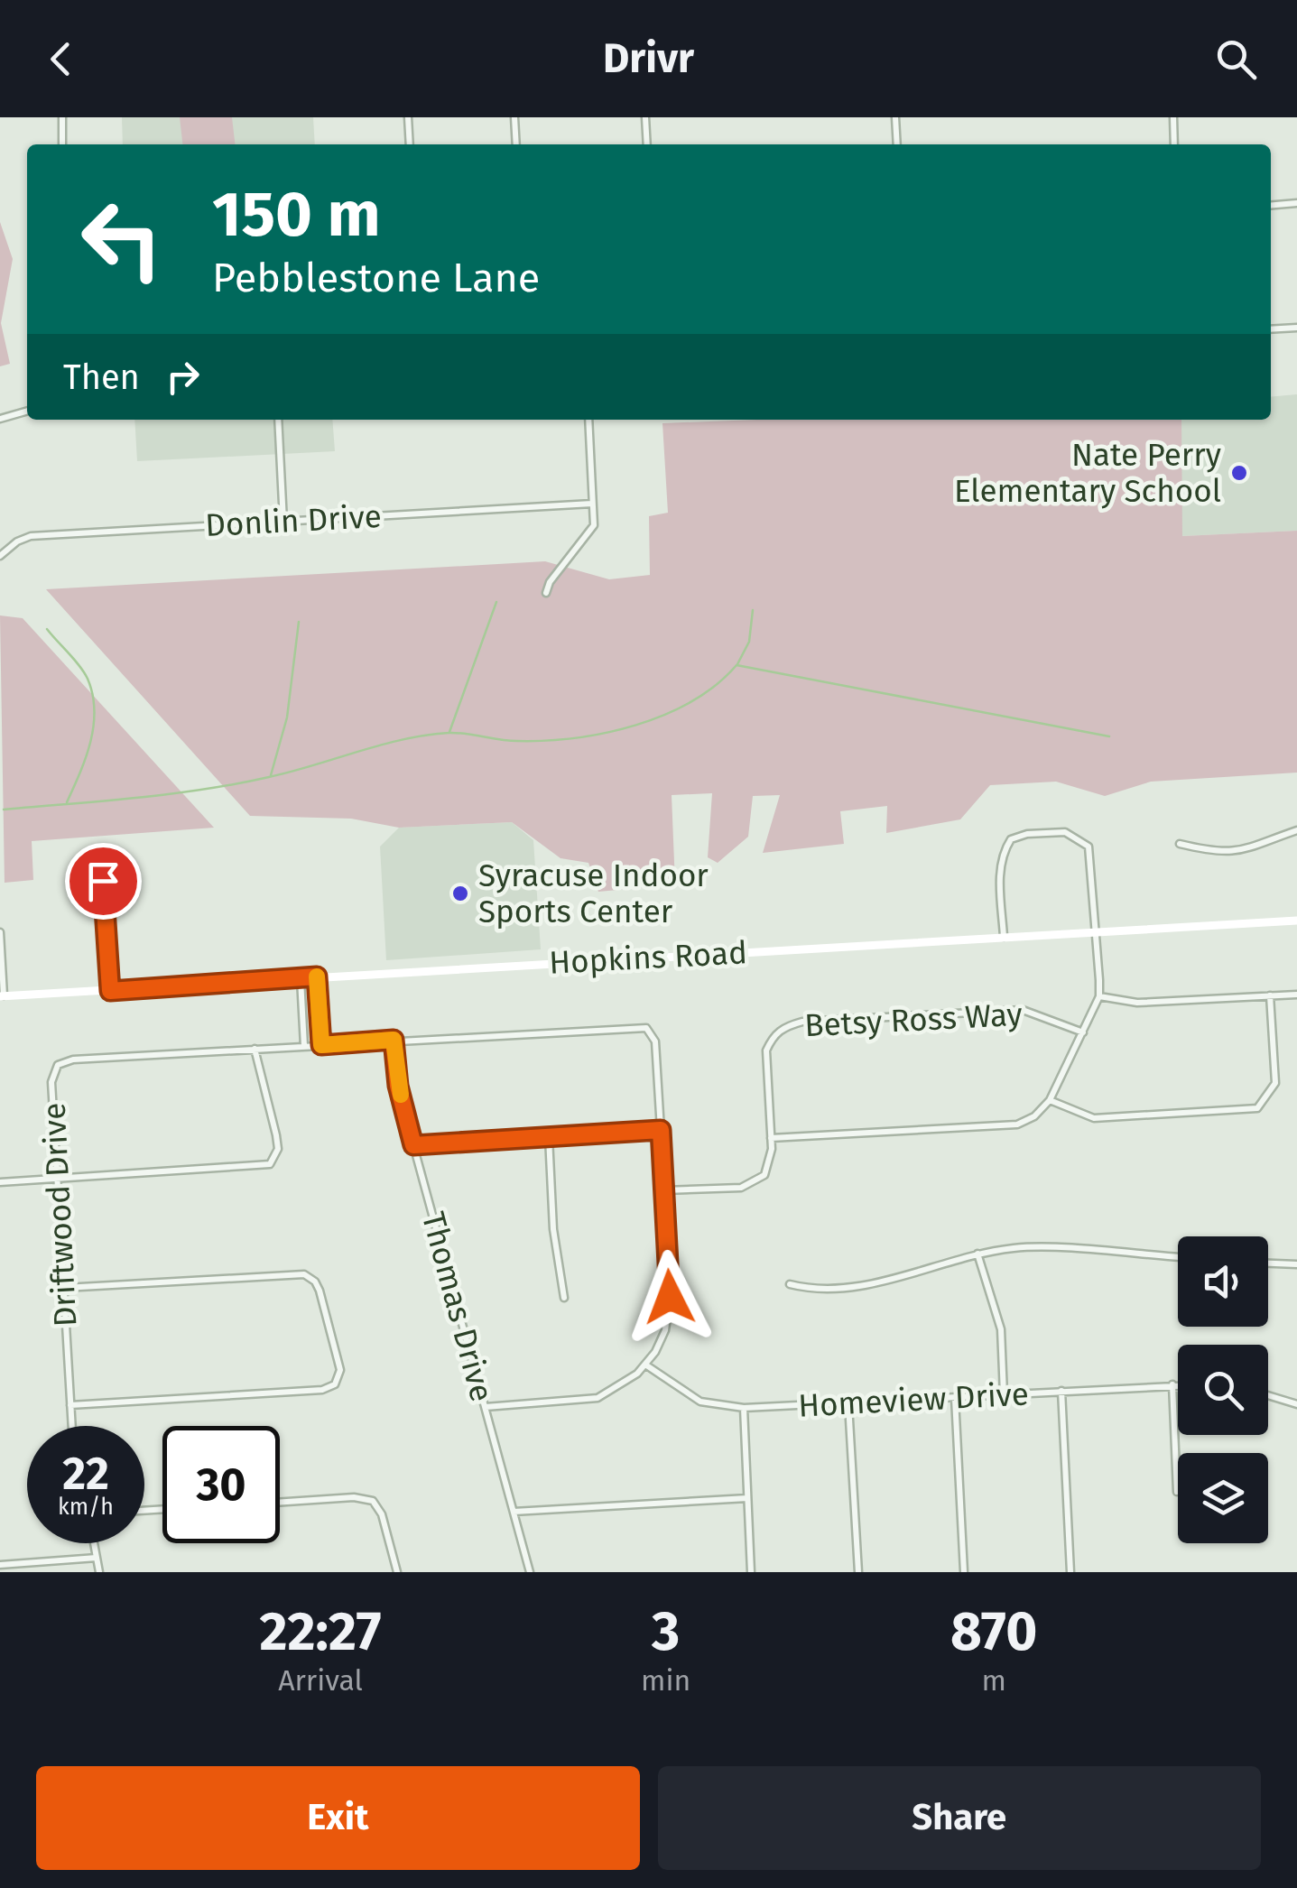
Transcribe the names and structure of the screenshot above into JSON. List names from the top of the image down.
{
  "streets": {
    "street": [
      "Donlin Drive",
      "Hopkins Road",
      "Betsy Ross Way",
      "Driftwood Drive",
      "Thomas Drive",
      "Homeview Drive"
    ]
  },
  "crossings": [
    ["Betsy Ross Way", "Driftwood Drive"],
    ["Driftwood Drive", "Thomas Drive"],
    ["Driftwood Drive", "Homeview Drive"]
  ],
  "places": ["Nate Perry Elementary School", "Syracuse Indoor Sports Center"],
  "page": {
    "header": "Drivr",
    "turn": ["150 m", "Pebblestone Lane"],
    "then": "Then",
    "speed": "22 km/h",
    "limit": "30",
    "eta": [
      "22:27",
      "Arrival",
      "3",
      "min",
      "870",
      "m"
    ],
    "buttons": ["Exit", "Share"]
  }
}
